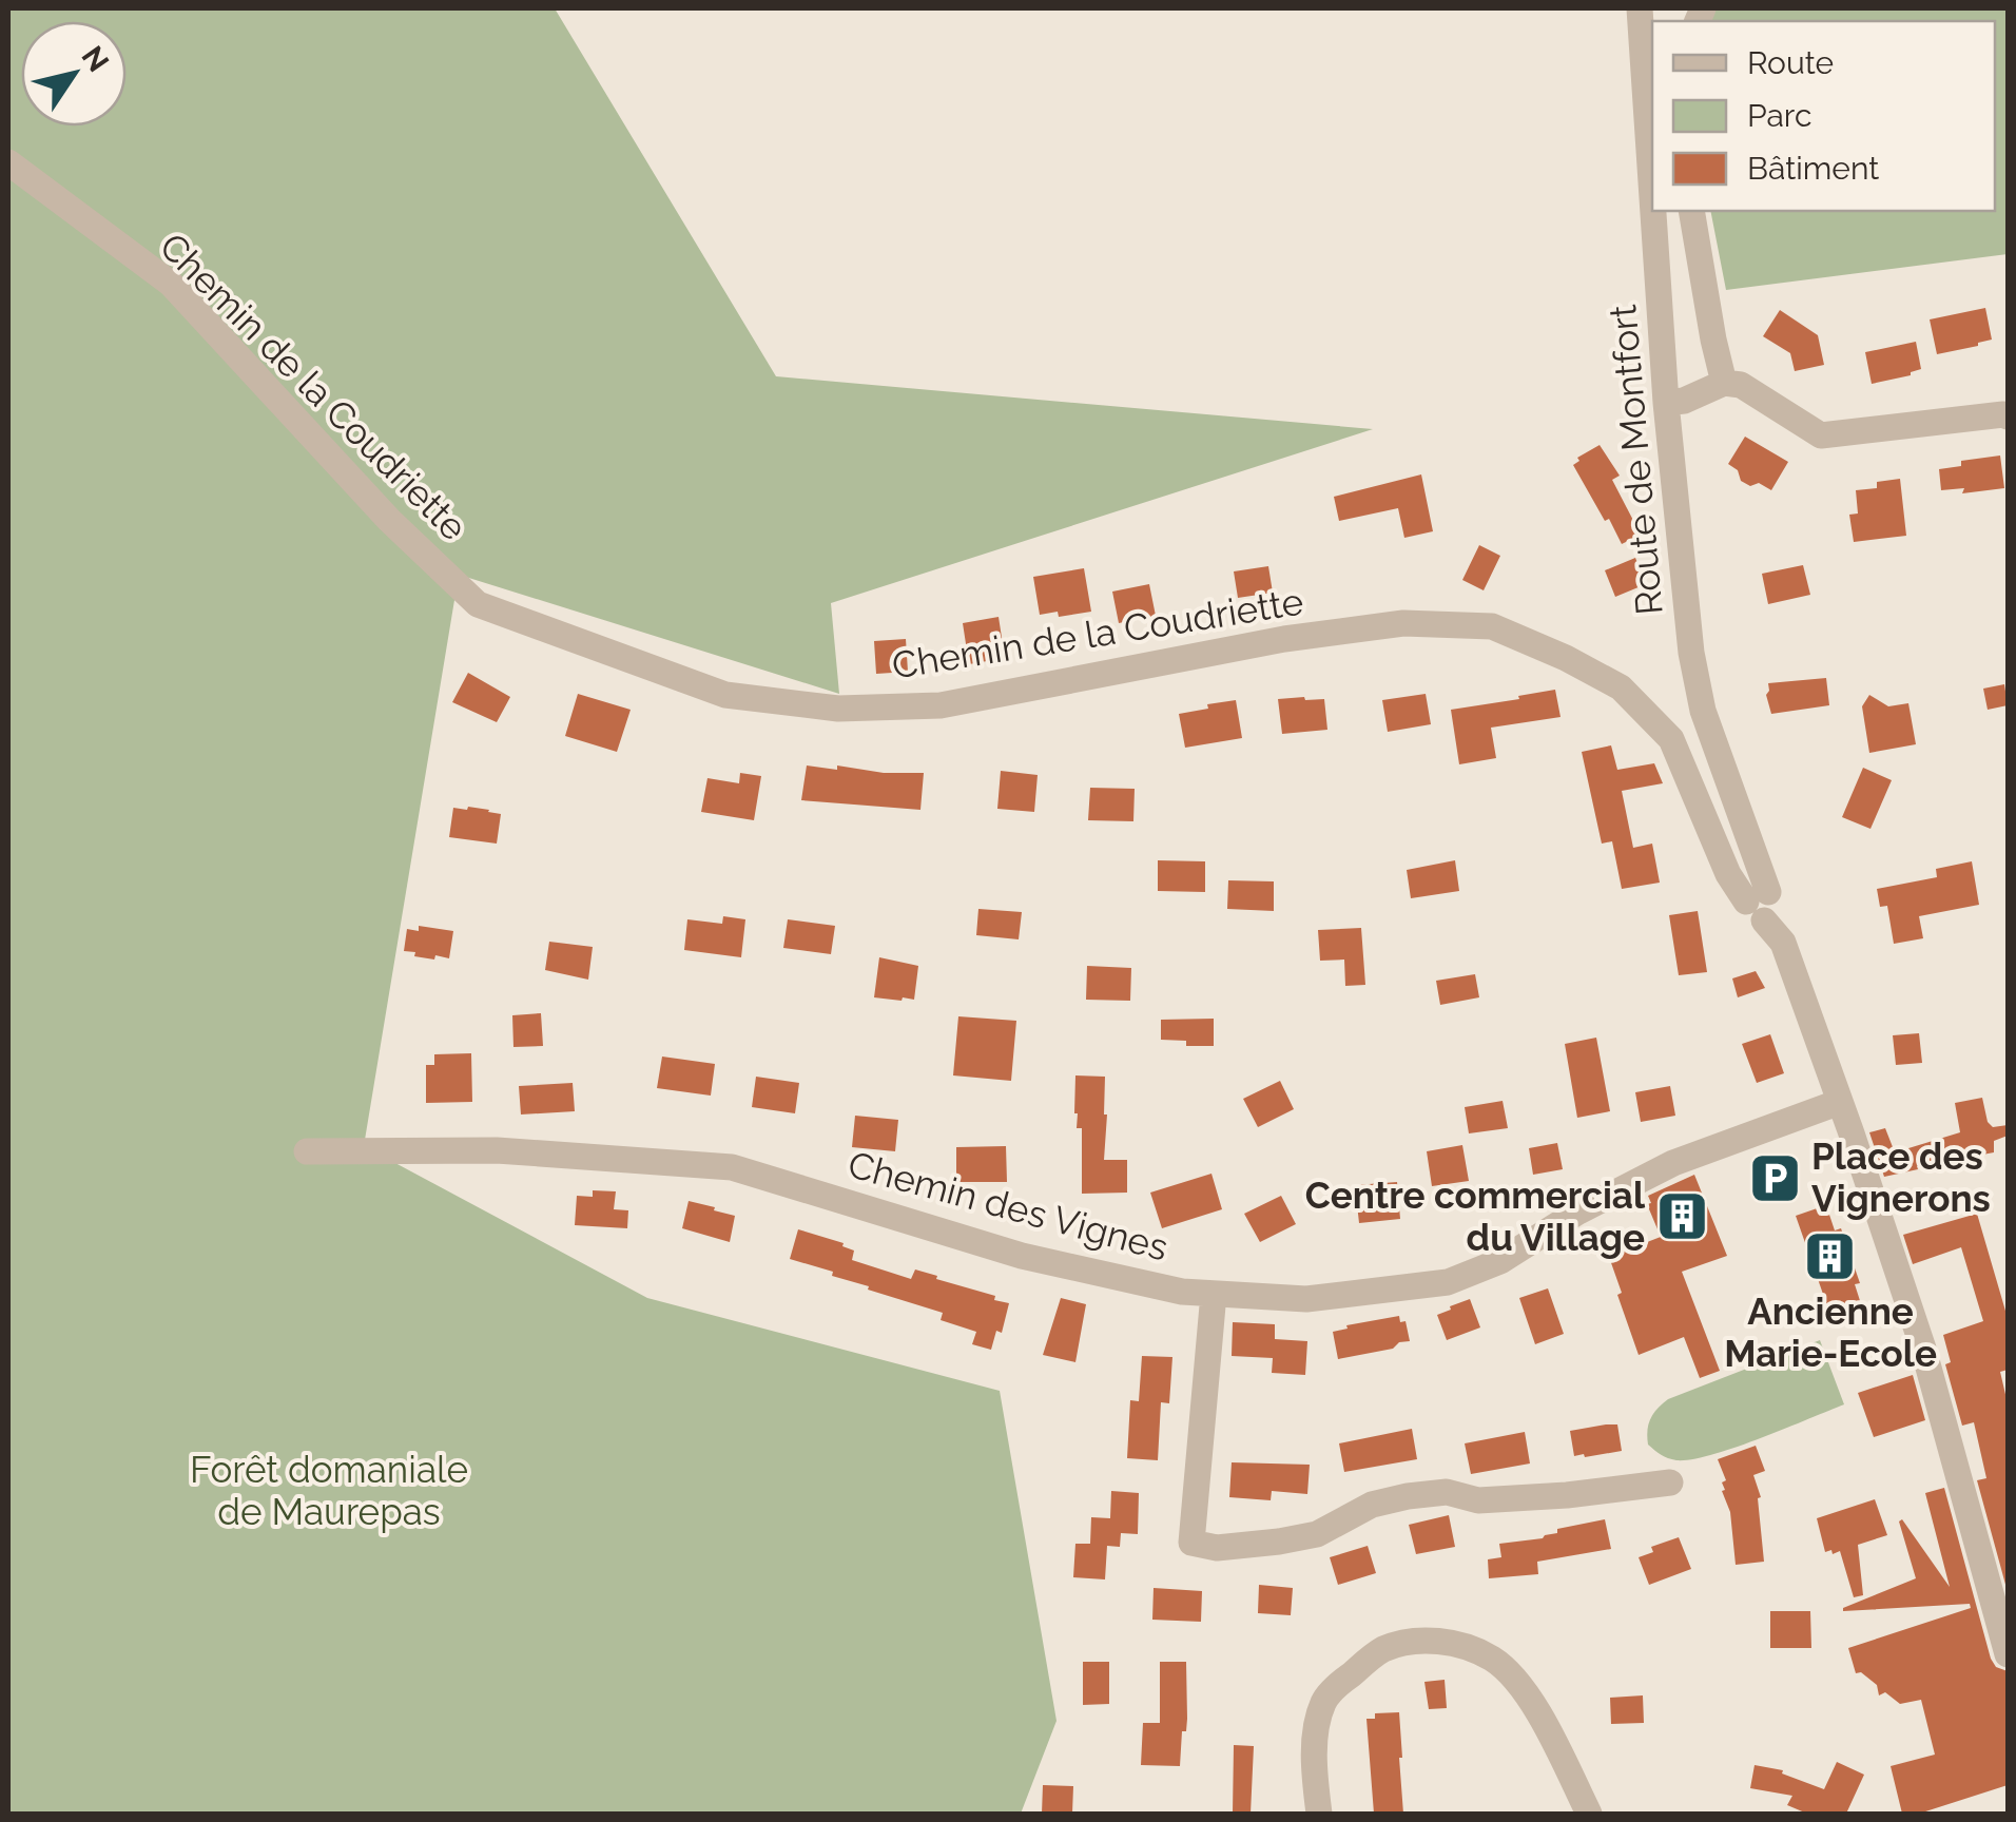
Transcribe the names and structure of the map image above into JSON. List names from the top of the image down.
{
  "streets": {
    "street": ["Chemin de la Coudriette", "Route de Montfort", "Chemin des Vignes"]
  },
  "crossings": [
    ["Chemin de la Coudriette", "Route de Montfort"],
    ["Route de Montfort", "Chemin des Vignes"]
  ],
  "parks": ["Forêt domaniale de Maurepas"],
  "places": {
    "parking": ["Place des Vignerons"],
    "building": ["Centre commercial du Village", "Ancienne Marie-Ecole"]
  },
  "legend": ["Route", "Parc", "Bâtiment"],
  "north": "top right"
}
